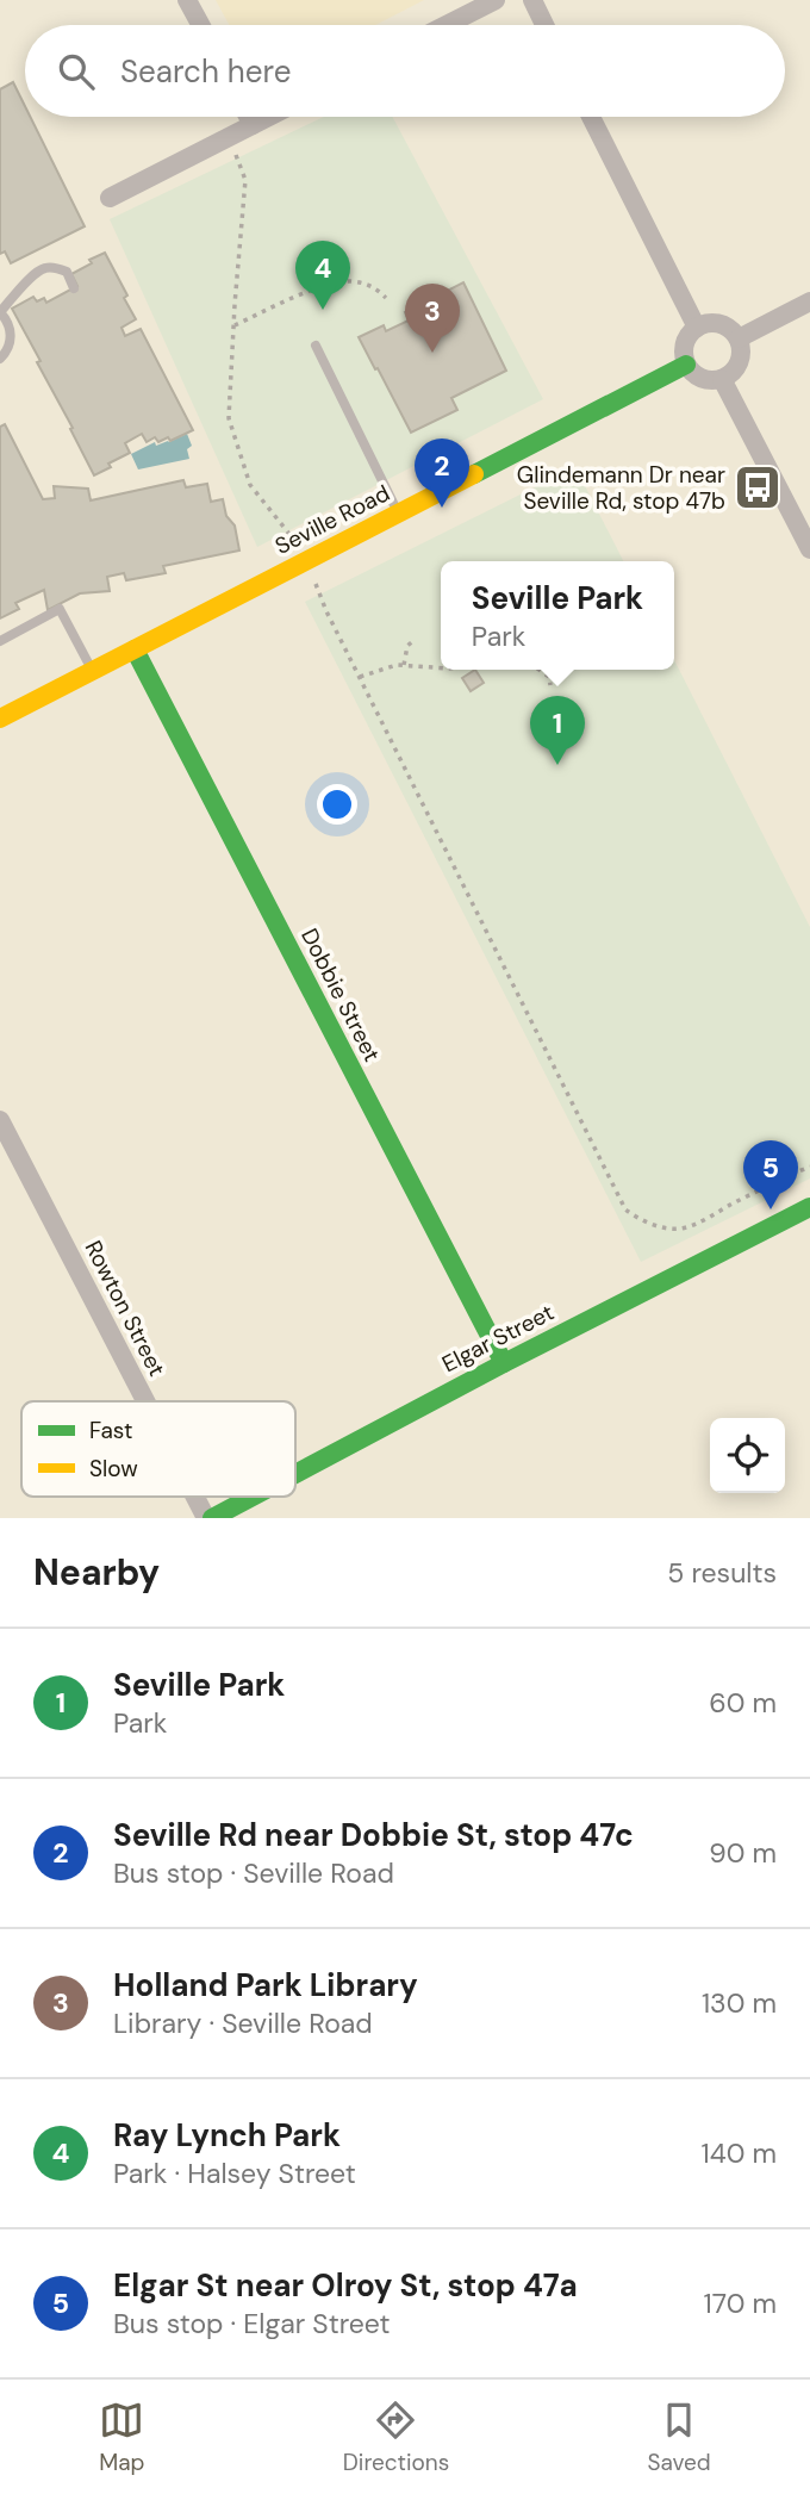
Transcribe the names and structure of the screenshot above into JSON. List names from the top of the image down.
{
  "streets": {
    "street": [
      "Seville Road",
      "Dobbie Street",
      "Rowton Street",
      "Elgar Street"
    ]
  },
  "crossings": [
    ["Seville Road", "Dobbie Street"],
    ["Dobbie Street", "Elgar Street"],
    ["Rowton Street", "Elgar Street"]
  ],
  "places": {
    "bus stop": ["Glindemann Dr near Seville Rd, stop 47b"]
  },
  "legend": ["Fast", "Slow"],
  "page": {
    "search": "Search here",
    "pins": [
      "4",
      "3",
      "2",
      "1",
      "5"
    ],
    "popup": ["Seville Park", "Park"],
    "heading": ["Nearby", "5 results"],
    "list": [
      {
        "mark": "1",
        "name": "Seville Park",
        "note": "Park",
        "value": "60 m"
      },
      {
        "mark": "2",
        "name": "Seville Rd near Dobbie St, stop 47c",
        "note": "Bus stop · Seville Road",
        "value": "90 m"
      },
      {
        "mark": "3",
        "name": "Holland Park Library",
        "note": "Library · Seville Road",
        "value": "130 m"
      },
      {
        "mark": "4",
        "name": "Ray Lynch Park",
        "note": "Park · Halsey Street",
        "value": "140 m"
      },
      {
        "mark": "5",
        "name": "Elgar St near Olroy St, stop 47a",
        "note": "Bus stop · Elgar Street",
        "value": "170 m"
      }
    ],
    "nav": ["Map", "Directions", "Saved"]
  }
}
